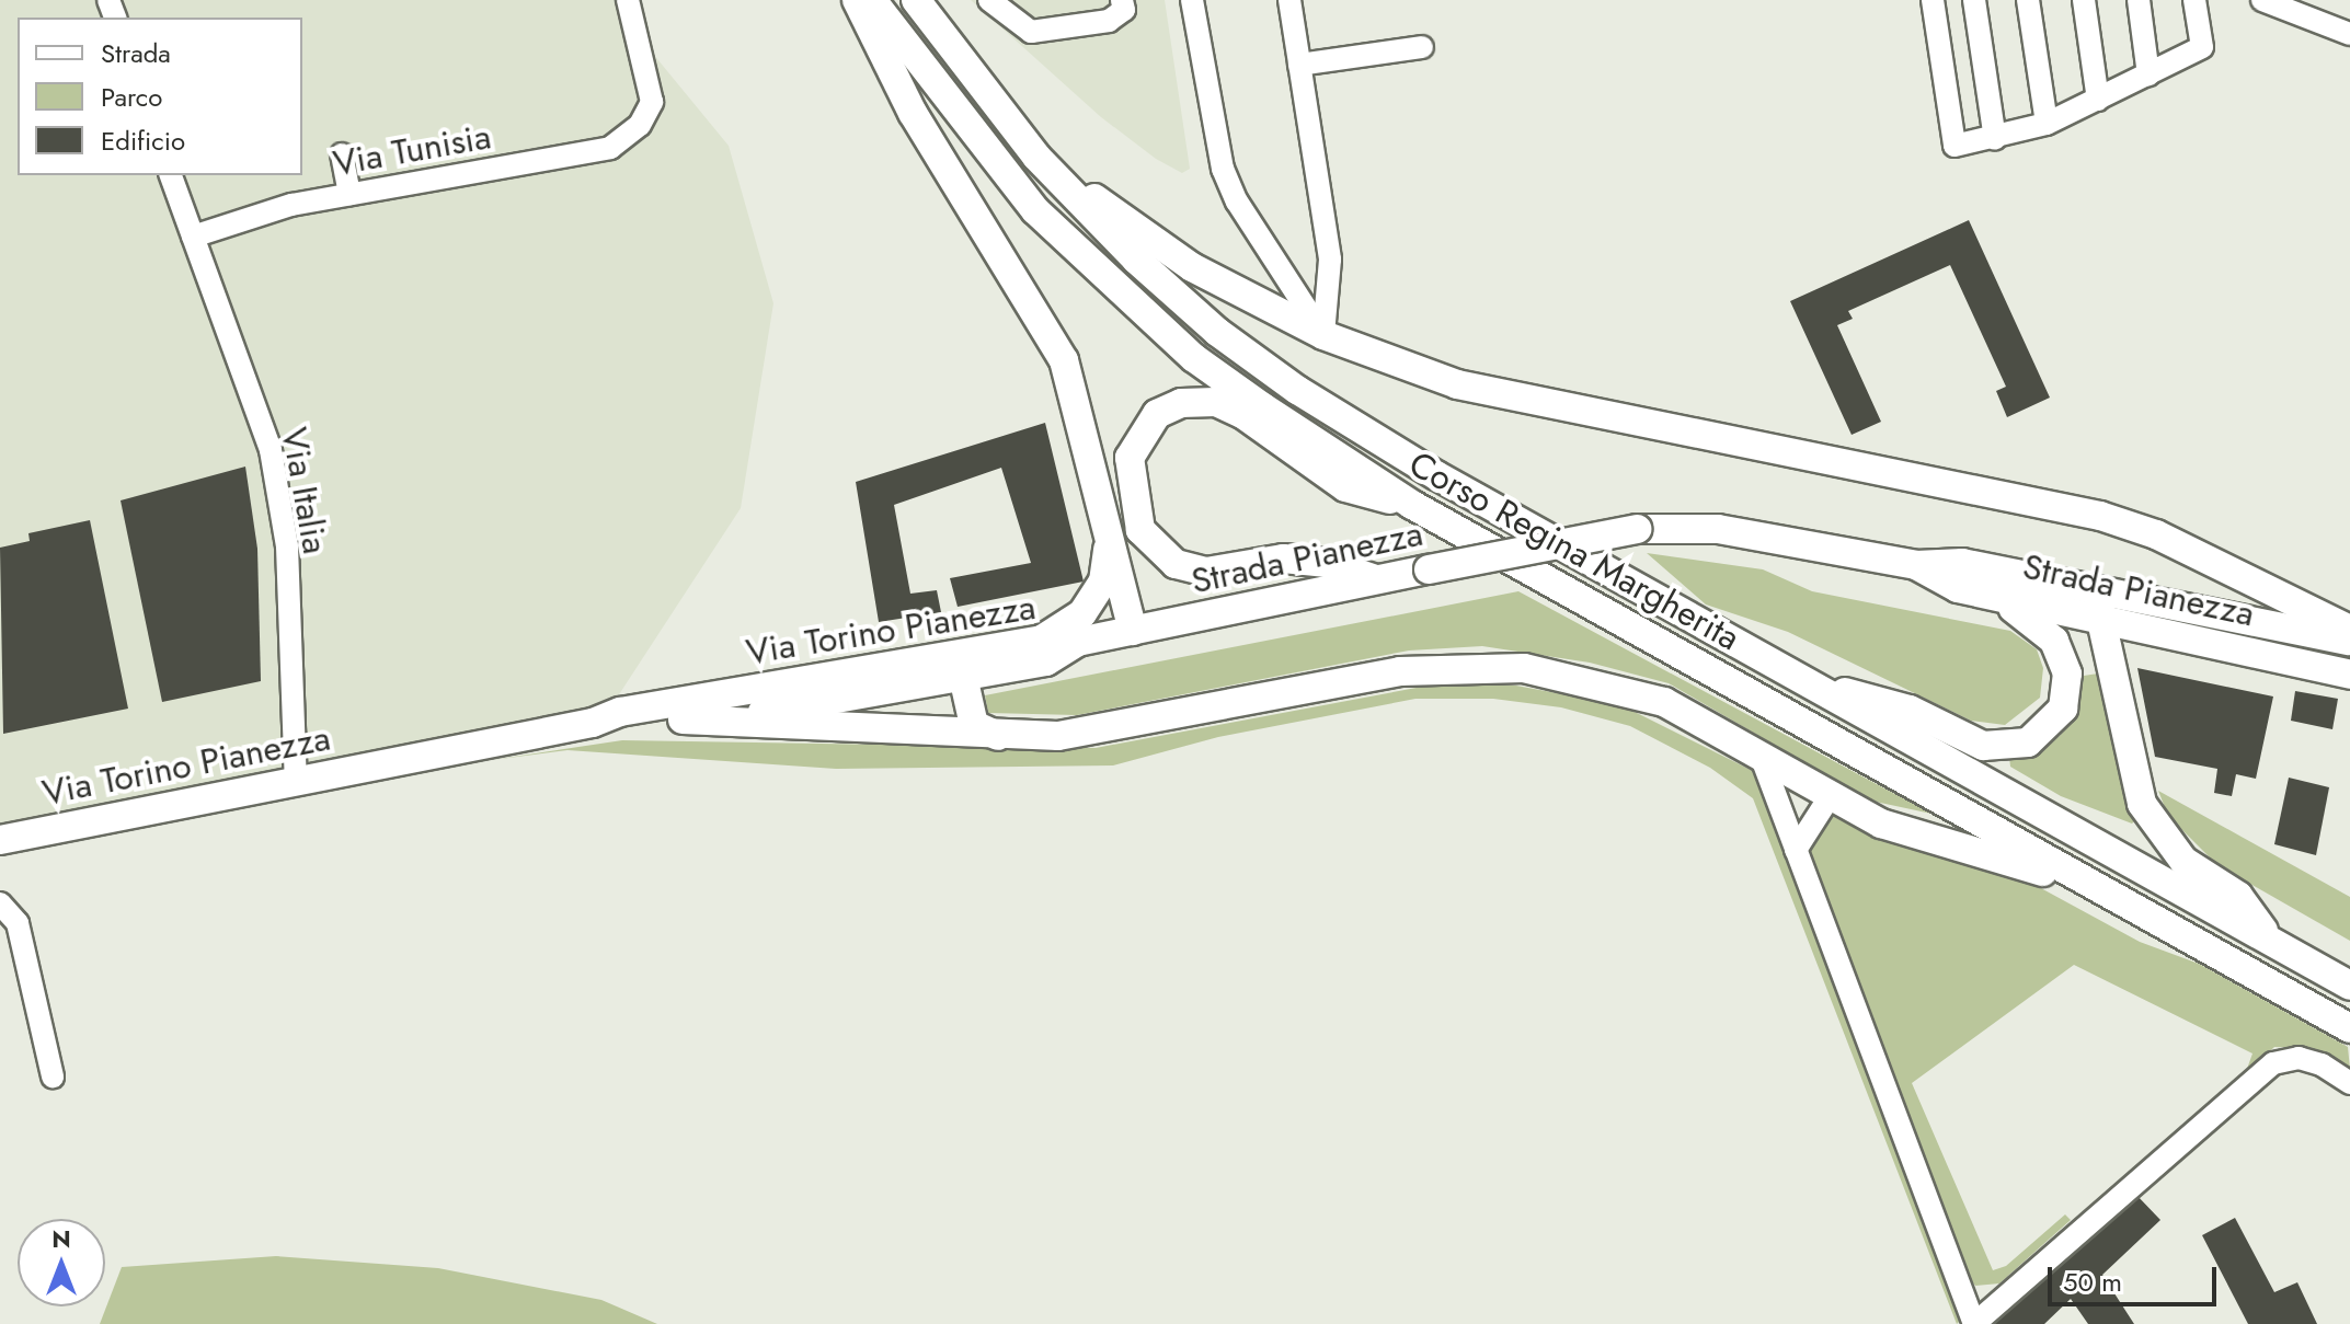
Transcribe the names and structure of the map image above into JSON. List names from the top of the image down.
{
  "streets": {
    "main road": ["Corso Regina Margherita", "Strada Pianezza", "Via Torino Pianezza"],
    "street": ["Via Tunisia", "Via Italia"]
  },
  "crossings": [
    ["Via Tunisia", "Via Italia"],
    ["Via Italia", "Via Torino Pianezza"],
    ["Strada Pianezza", "Via Torino Pianezza"]
  ],
  "legend": ["Strada", "Parco", "Edificio"],
  "scale_bar": "50 m",
  "north": "top"
}
